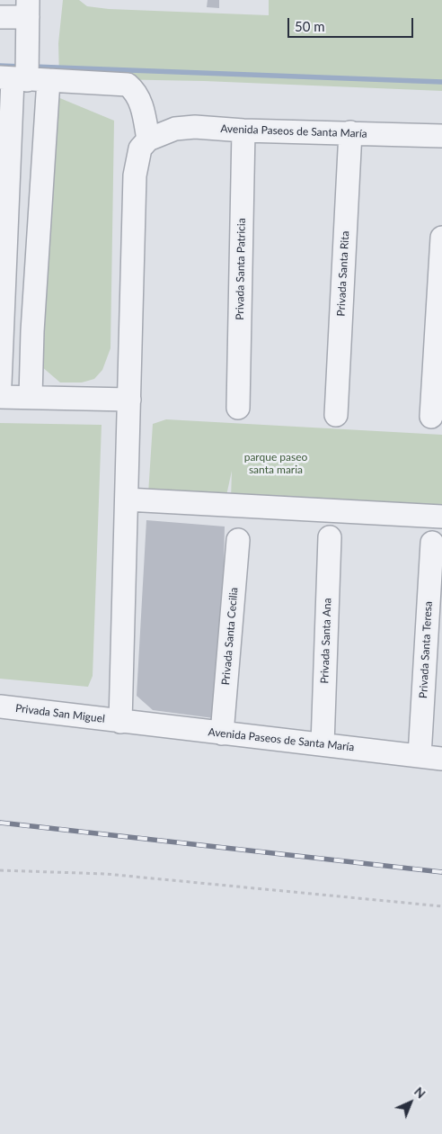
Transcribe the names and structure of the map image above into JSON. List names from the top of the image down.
{
  "streets": {
    "street": [
      "Avenida Paseos de Santa María",
      "Privada Santa Patricia",
      "Privada Santa Rita",
      "Privada Santa Cecilia",
      "Privada Santa Ana",
      "Privada Santa Teresa",
      "Privada San Miguel"
    ]
  },
  "crossings": [
    ["Avenida Paseos de Santa María", "Privada Santa Patricia"],
    ["Avenida Paseos de Santa María", "Privada Santa Rita"],
    ["Avenida Paseos de Santa María", "Privada Santa Cecilia"],
    ["Avenida Paseos de Santa María", "Privada Santa Ana"],
    ["Avenida Paseos de Santa María", "Privada Santa Teresa"],
    ["Avenida Paseos de Santa María", "Privada San Miguel"]
  ],
  "parks": ["parque paseo santa maria"],
  "scale_bar": "50 m",
  "north": "top right"
}
